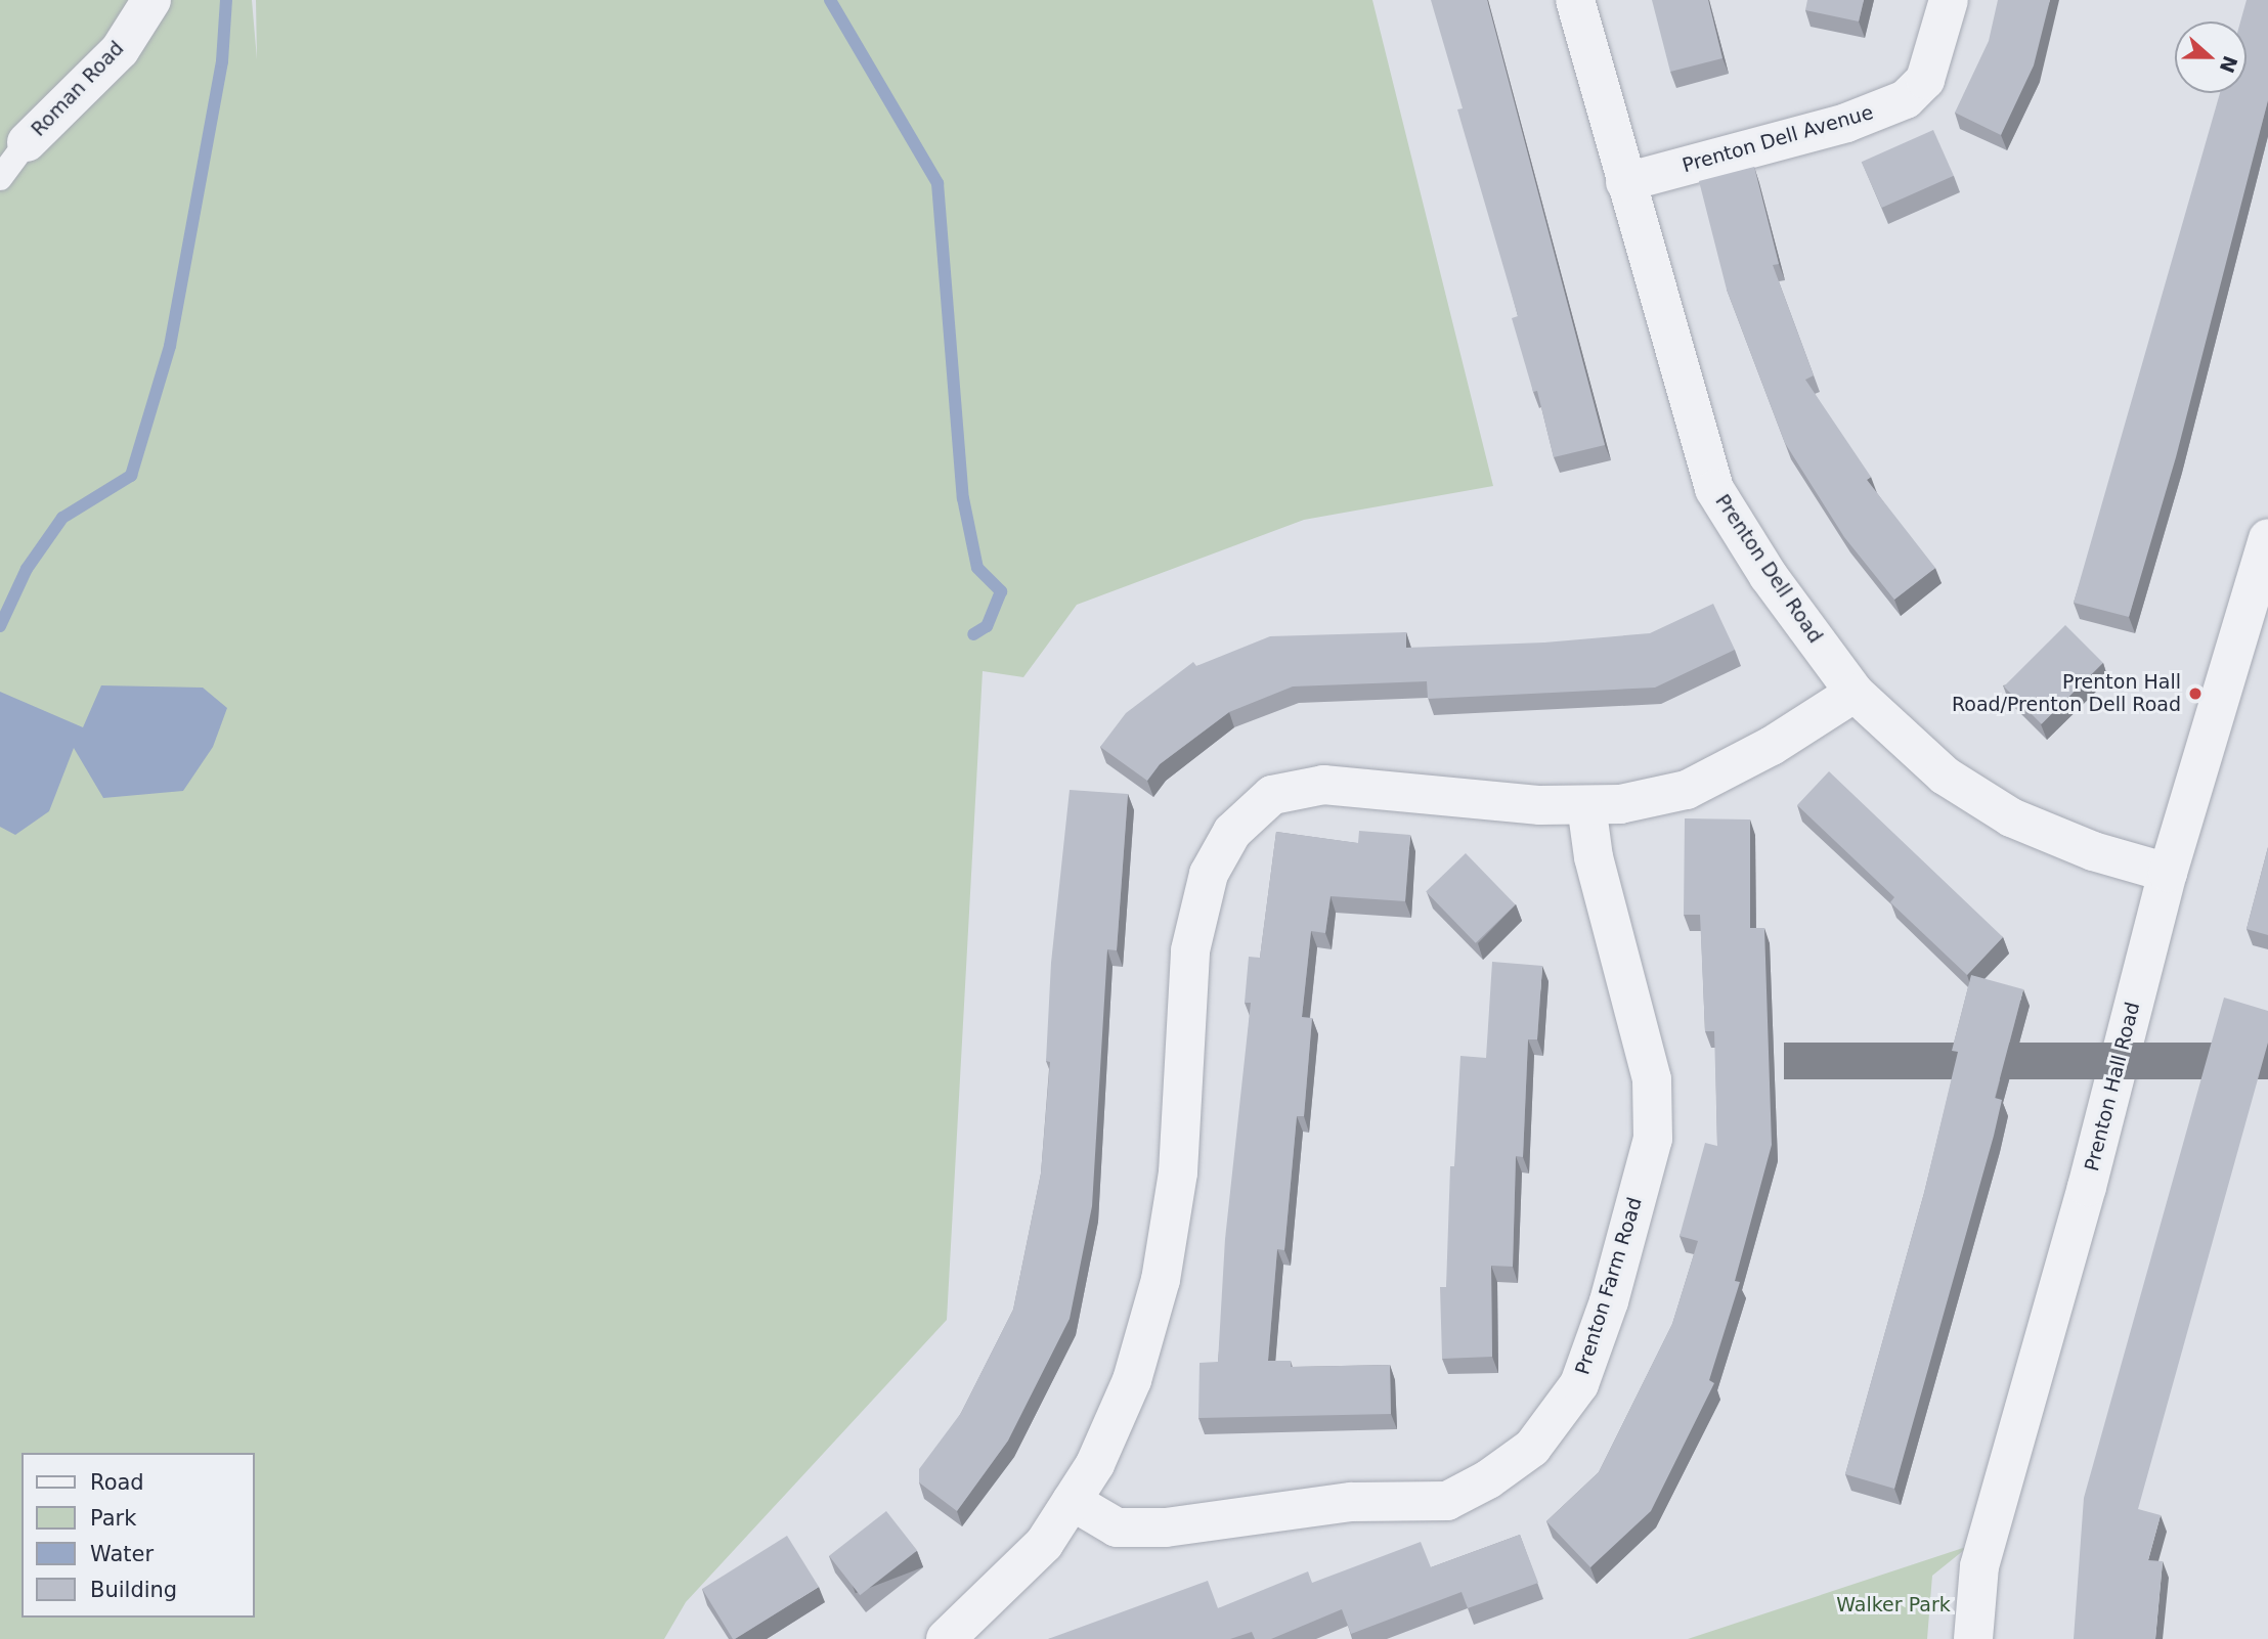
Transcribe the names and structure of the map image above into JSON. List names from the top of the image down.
{
  "streets": {
    "street": [
      "Roman Road",
      "Prenton Dell Avenue",
      "Prenton Dell Road",
      "Prenton Hall Road",
      "Prenton Farm Road"
    ]
  },
  "crossings": [
    ["Prenton Dell Avenue", "Prenton Dell Road"],
    ["Prenton Dell Road", "Prenton Hall Road"]
  ],
  "parks": ["Walker Park"],
  "places": ["Prenton Hall Road/Prenton Dell Road"],
  "legend": [
    "Road",
    "Park",
    "Water",
    "Building"
  ],
  "north": "right"
}
